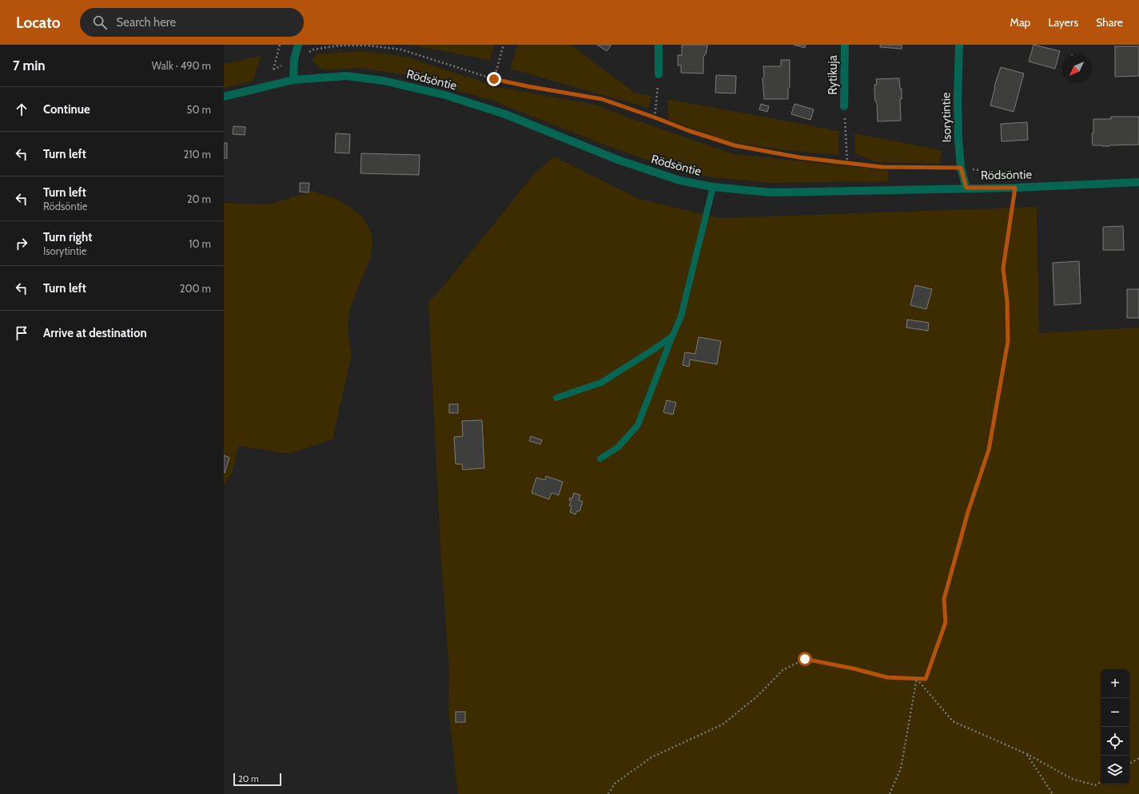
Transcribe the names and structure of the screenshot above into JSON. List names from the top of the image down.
{
  "streets": {
    "street": ["Rytikuja", "Rödsöntie", "Isorytintie"]
  },
  "crossings": [
    ["Rödsöntie", "Isorytintie"]
  ],
  "scale_bar": "20 m",
  "north": "bottom left",
  "page": {
    "header": "Locato",
    "search": "Search here",
    "nav": ["Map", "Layers", "Share"],
    "heading": ["7 min", "Walk · 490 m"],
    "list": [
      ["Continue", "50 m"],
      ["Turn left", "210 m"],
      ["Turn left", "Rödsöntie", "20 m"],
      ["Turn right", "Isorytintie", "10 m"],
      ["Turn left", "200 m"],
      "Arrive at destination"
    ],
    "map_buttons": ["+", "−"],
    "scale": "20 m"
  }
}
